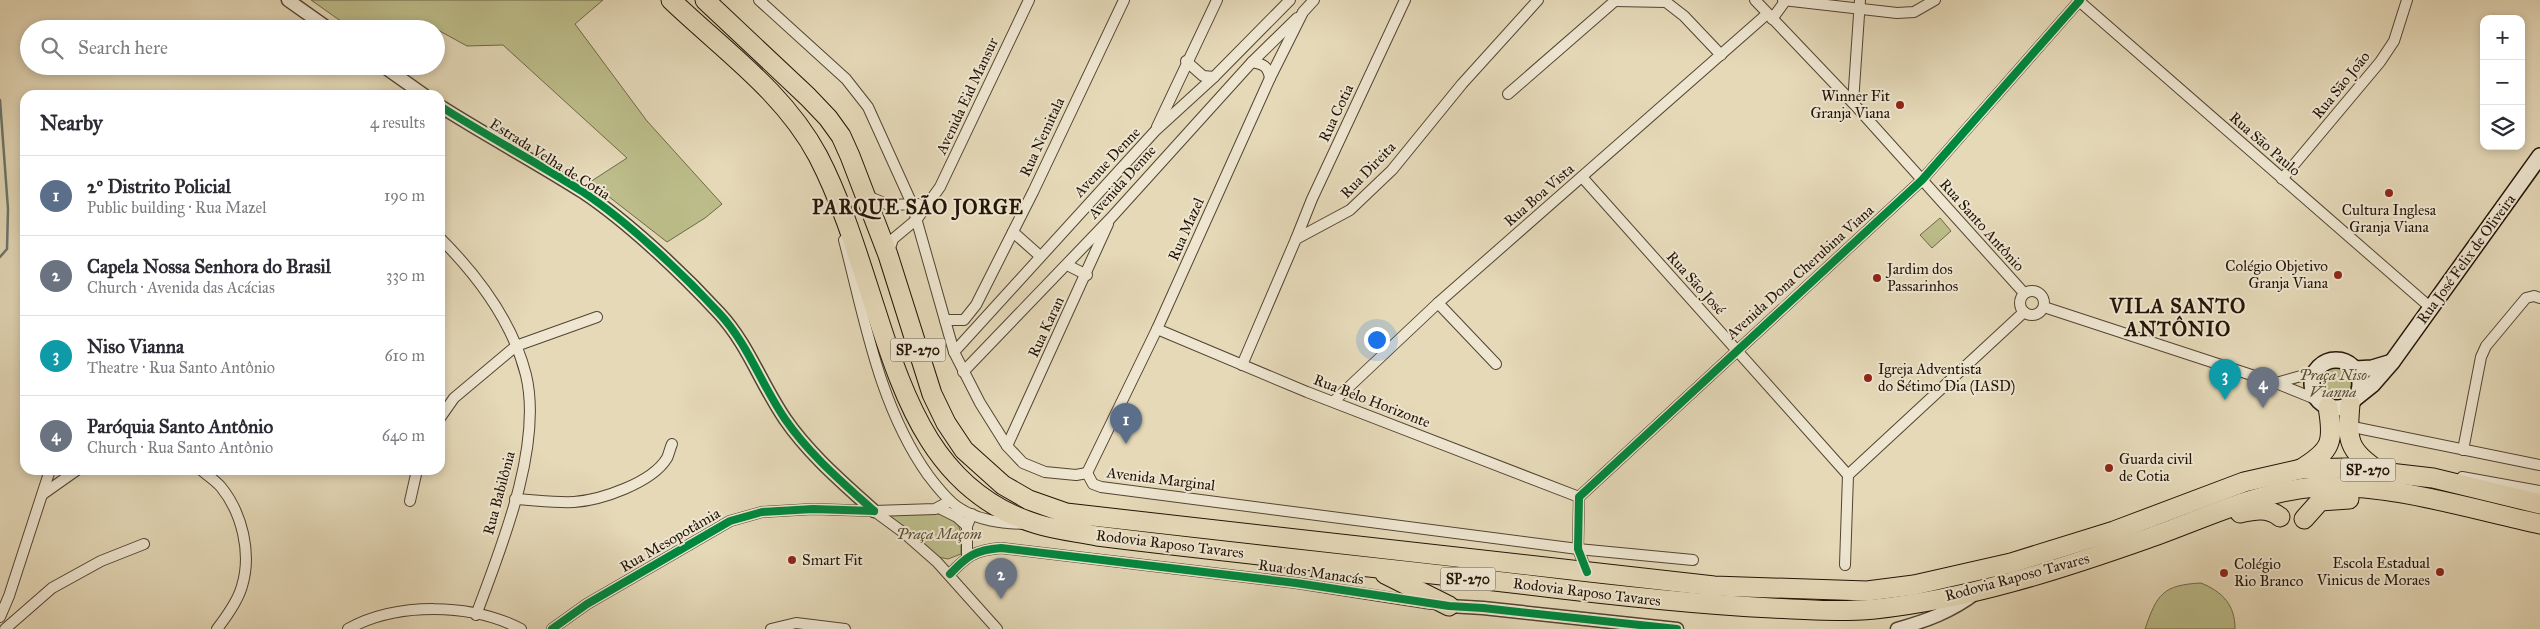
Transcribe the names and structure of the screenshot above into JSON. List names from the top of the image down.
{
  "streets": {
    "highway": ["SP-270", "Rodovia Raposo Tavares"],
    "main road": ["Rua José Felix de Oliveira"],
    "street": [
      "Rua São João",
      "Avenida Eid Mansur",
      "Rua Cotia",
      "Rua Nemitala",
      "Rua São Paulo",
      "Estrada Velha de Cotia",
      "Avenue Denne",
      "Rua Direita",
      "Avenida Denne",
      "Rua Boa Vista",
      "Rua Santo Antônio",
      "Rua Mazel",
      "Avenida Dona Cherubina Viana",
      "Rua São José",
      "Rua Karan",
      "Rua Belo Horizonte",
      "Avenida Marginal",
      "Rua Babilônia",
      "Rua Mesopotâmia",
      "Rua dos Manacás"
    ]
  },
  "crossings": [
    ["Rua São João", "Rua São Paulo"],
    ["Avenida Eid Mansur", "Avenida Marginal"],
    ["Avenida Eid Mansur", "Rodovia Raposo Tavares"],
    ["Rua Cotia", "Rua Direita"],
    ["Rua Nemitala", "Avenida Marginal"],
    ["Rua São Paulo", "Rua José Felix de Oliveira"],
    ["Rua São Paulo", "Avenida Dona Cherubina Viana"],
    ["Estrada Velha de Cotia", "Rua Mesopotâmia"],
    ["Avenue Denne", "Avenida Marginal"],
    ["Avenida Denne", "Rua Mazel"],
    ["Avenida Denne", "Rua Karan"],
    ["Avenida Denne", "Avenida Marginal"],
    ["Rua Boa Vista", "Rua Santo Antônio"],
    ["Rua Boa Vista", "Rua São José"],
    ["Rua Boa Vista", "Rua Belo Horizonte"],
    ["Rua Santo Antônio", "Avenida Dona Cherubina Viana"],
    ["Rua Mazel", "Rua Belo Horizonte"],
    ["Rua Mazel", "Avenida Marginal"],
    ["Avenida Dona Cherubina Viana", "Rua São José"],
    ["Avenida Dona Cherubina Viana", "Rua Belo Horizonte"],
    ["Rua Karan", "Avenida Marginal"]
  ],
  "districts": ["PARQUE SÃO JORGE", "VILA SANTO ANTÔNIO"],
  "parks": ["Praça Niso Vianna", "Praça Maçom"],
  "places": [
    "Winner Fit Granja Viana",
    "Cultura Inglesa Granja Viana",
    "Colégio Objetivo Granja Viana",
    "Jardim dos Passarinhos",
    "Igreja Adventista do Sétimo Dia (IASD)",
    "Guarda civil de Cotia",
    "Smart Fit",
    "Escola Estadual Vinicus de Moraes",
    "Colégio Rio Branco"
  ],
  "page": {
    "map_buttons": ["+", "−"],
    "search": "Search here",
    "heading": ["Nearby", "4 results"],
    "list": [
      {
        "mark": "1",
        "name": "2º Distrito Policial",
        "note": "Public building · Rua Mazel",
        "value": "190 m"
      },
      {
        "mark": "2",
        "name": "Capela Nossa Senhora do Brasil",
        "note": "Church · Avenida das Acácias",
        "value": "330 m"
      },
      {
        "mark": "3",
        "name": "Niso Vianna",
        "note": "Theatre · Rua Santo Antônio",
        "value": "610 m"
      },
      {
        "mark": "4",
        "name": "Paróquia Santo Antônio",
        "note": "Church · Rua Santo Antônio",
        "value": "640 m"
      }
    ],
    "pins": [
      "3",
      "4",
      "1",
      "2"
    ]
  }
}
